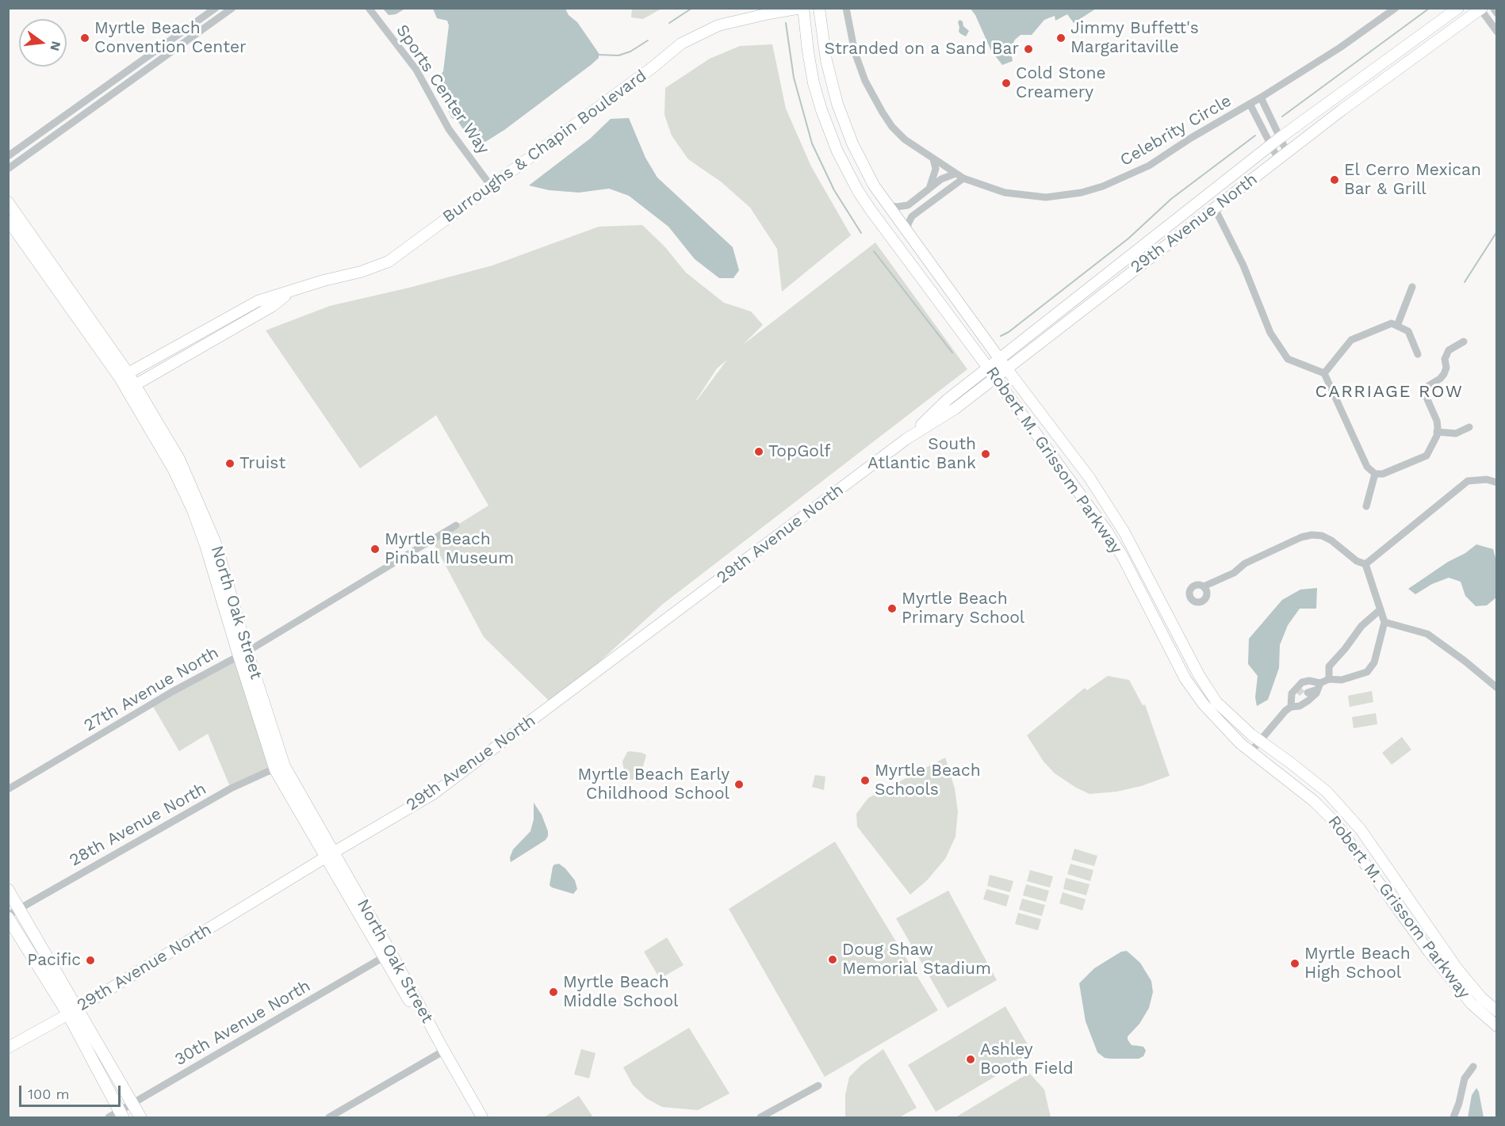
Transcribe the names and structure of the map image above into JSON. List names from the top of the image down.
{
  "streets": {
    "main road": [
      "Burroughs & Chapin Boulevard",
      "29th Avenue North",
      "Robert M. Grissom Parkway",
      "North Oak Street"
    ],
    "street": [
      "Sports Center Way",
      "Celebrity Circle",
      "27th Avenue North",
      "28th Avenue North",
      "30th Avenue North"
    ]
  },
  "crossings": [
    ["Sports Center Way", "Burroughs & Chapin Boulevard"],
    ["Burroughs & Chapin Boulevard", "Robert M. Grissom Parkway"],
    ["Burroughs & Chapin Boulevard", "North Oak Street"],
    ["29th Avenue North", "Robert M. Grissom Parkway"],
    ["29th Avenue North", "North Oak Street"],
    ["North Oak Street", "27th Avenue North"],
    ["North Oak Street", "28th Avenue North"],
    ["North Oak Street", "30th Avenue North"]
  ],
  "districts": ["CARRIAGE ROW"],
  "places": [
    "Myrtle Beach Convention Center",
    "Jimmy Buffett's Margaritaville",
    "Stranded on a Sand Bar",
    "Cold Stone Creamery",
    "El Cerro Mexican Bar & Grill",
    "TopGolf",
    "South Atlantic Bank",
    "Truist",
    "Myrtle Beach Pinball Museum",
    "Myrtle Beach Primary School",
    "Myrtle Beach Schools",
    "Myrtle Beach Early Childhood School",
    "Doug Shaw Memorial Stadium",
    "Pacific",
    "Myrtle Beach High School",
    "Myrtle Beach Middle School",
    "Ashley Booth Field"
  ],
  "scale_bar": "100 m",
  "north": "right"
}
